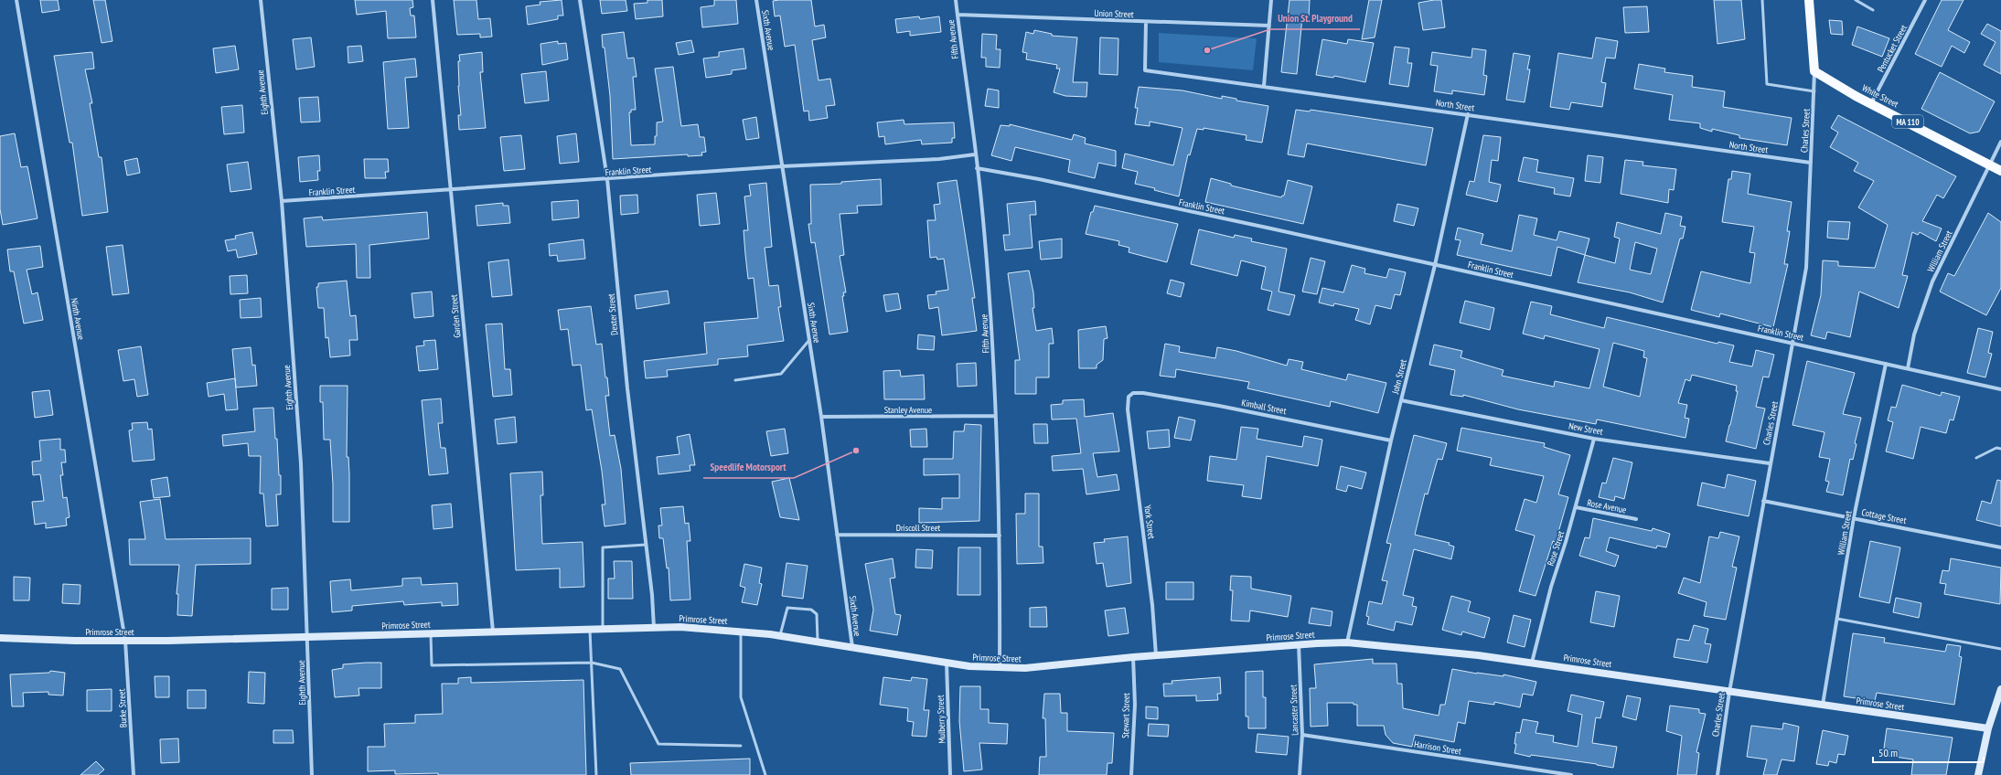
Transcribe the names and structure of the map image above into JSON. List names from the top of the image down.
{
  "streets": {
    "main road": ["White Street", "MA 110", "Primrose Street"],
    "street": [
      "Union Street",
      "Sixth Avenue",
      "Fifth Avenue",
      "Pentucket Street",
      "Eighth Avenue",
      "North Street",
      "Charles Street",
      "Franklin Street",
      "William Street",
      "Dexter Street",
      "Garden Street",
      "Ninth Avenue",
      "John Street",
      "Kimball Street",
      "Stanley Avenue",
      "New Street",
      "Rose Avenue",
      "Cottage Street",
      "York Street",
      "Driscoll Street",
      "Rose Street",
      "Burke Street",
      "Lancaster Street",
      "Stewart Street",
      "Mulberry Street",
      "Harrison Street"
    ]
  },
  "crossings": [
    ["Union Street", "Fifth Avenue"],
    ["Union Street", "North Street"],
    ["Sixth Avenue", "Franklin Street"],
    ["Sixth Avenue", "Stanley Avenue"],
    ["Sixth Avenue", "Driscoll Street"],
    ["Sixth Avenue", "Primrose Street"],
    ["Fifth Avenue", "Franklin Street"],
    ["Fifth Avenue", "Stanley Avenue"],
    ["Fifth Avenue", "Driscoll Street"],
    ["Fifth Avenue", "Primrose Street"],
    ["Pentucket Street", "White Street"],
    ["Eighth Avenue", "Franklin Street"],
    ["Eighth Avenue", "Primrose Street"],
    ["White Street", "Charles Street"],
    ["White Street", "William Street"],
    ["North Street", "Charles Street"],
    ["North Street", "John Street"],
    ["Charles Street", "Franklin Street"],
    ["Charles Street", "New Street"],
    ["Charles Street", "Cottage Street"],
    ["Charles Street", "Primrose Street"],
    ["Franklin Street", "William Street"],
    ["Franklin Street", "Dexter Street"],
    ["Franklin Street", "Garden Street"],
    ["Franklin Street", "John Street"],
    ["William Street", "Cottage Street"],
    ["William Street", "Primrose Street"],
    ["Dexter Street", "Primrose Street"],
    ["Garden Street", "Primrose Street"],
    ["Ninth Avenue", "Primrose Street"],
    ["Ninth Avenue", "Burke Street"],
    ["John Street", "Kimball Street"],
    ["John Street", "New Street"],
    ["John Street", "Primrose Street"],
    ["Kimball Street", "York Street"],
    ["New Street", "Rose Street"],
    ["Rose Avenue", "Rose Street"],
    ["York Street", "Primrose Street"],
    ["Rose Street", "Primrose Street"],
    ["Primrose Street", "Burke Street"],
    ["Primrose Street", "Lancaster Street"],
    ["Primrose Street", "Stewart Street"],
    ["Primrose Street", "Mulberry Street"],
    ["Lancaster Street", "Harrison Street"]
  ],
  "places": ["Union St. Playground", "Speedlife Motorsport"],
  "scale_bar": "50 m"
}
